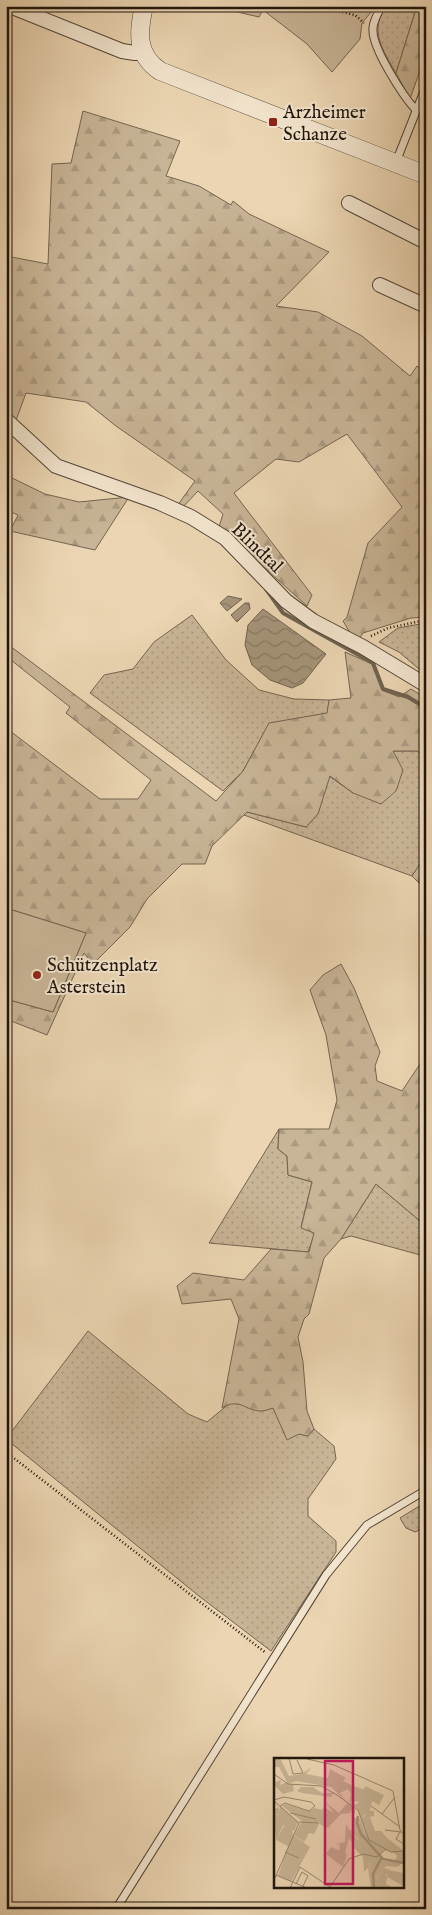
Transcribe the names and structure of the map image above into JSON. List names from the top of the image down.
{
  "streets": {
    "street": ["Blindtal"]
  },
  "places": {
    "transit": ["Arzheimer Schanze"],
    "other": ["Schützenplatz Asterstein"]
  }
}
